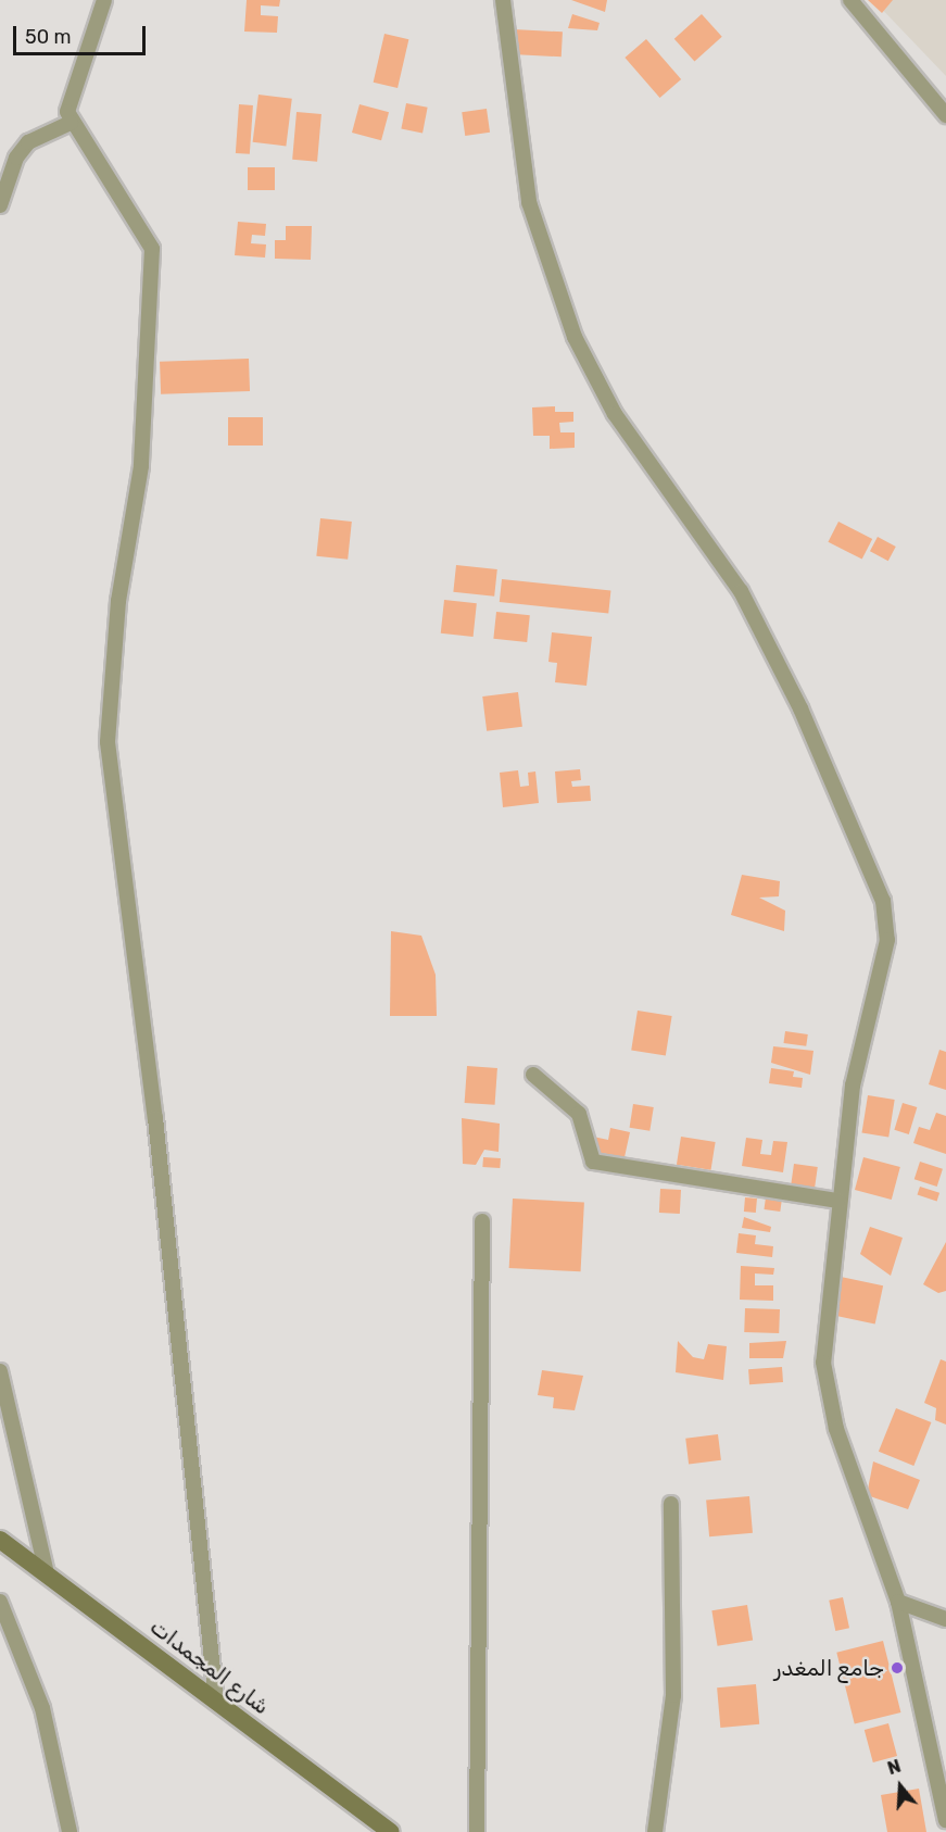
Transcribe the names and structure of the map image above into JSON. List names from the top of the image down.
{
  "streets": {
    "main road": ["شارع المجمدات"]
  },
  "places": ["جامع المغدر"],
  "scale_bar": "50 m",
  "north": "top"
}
